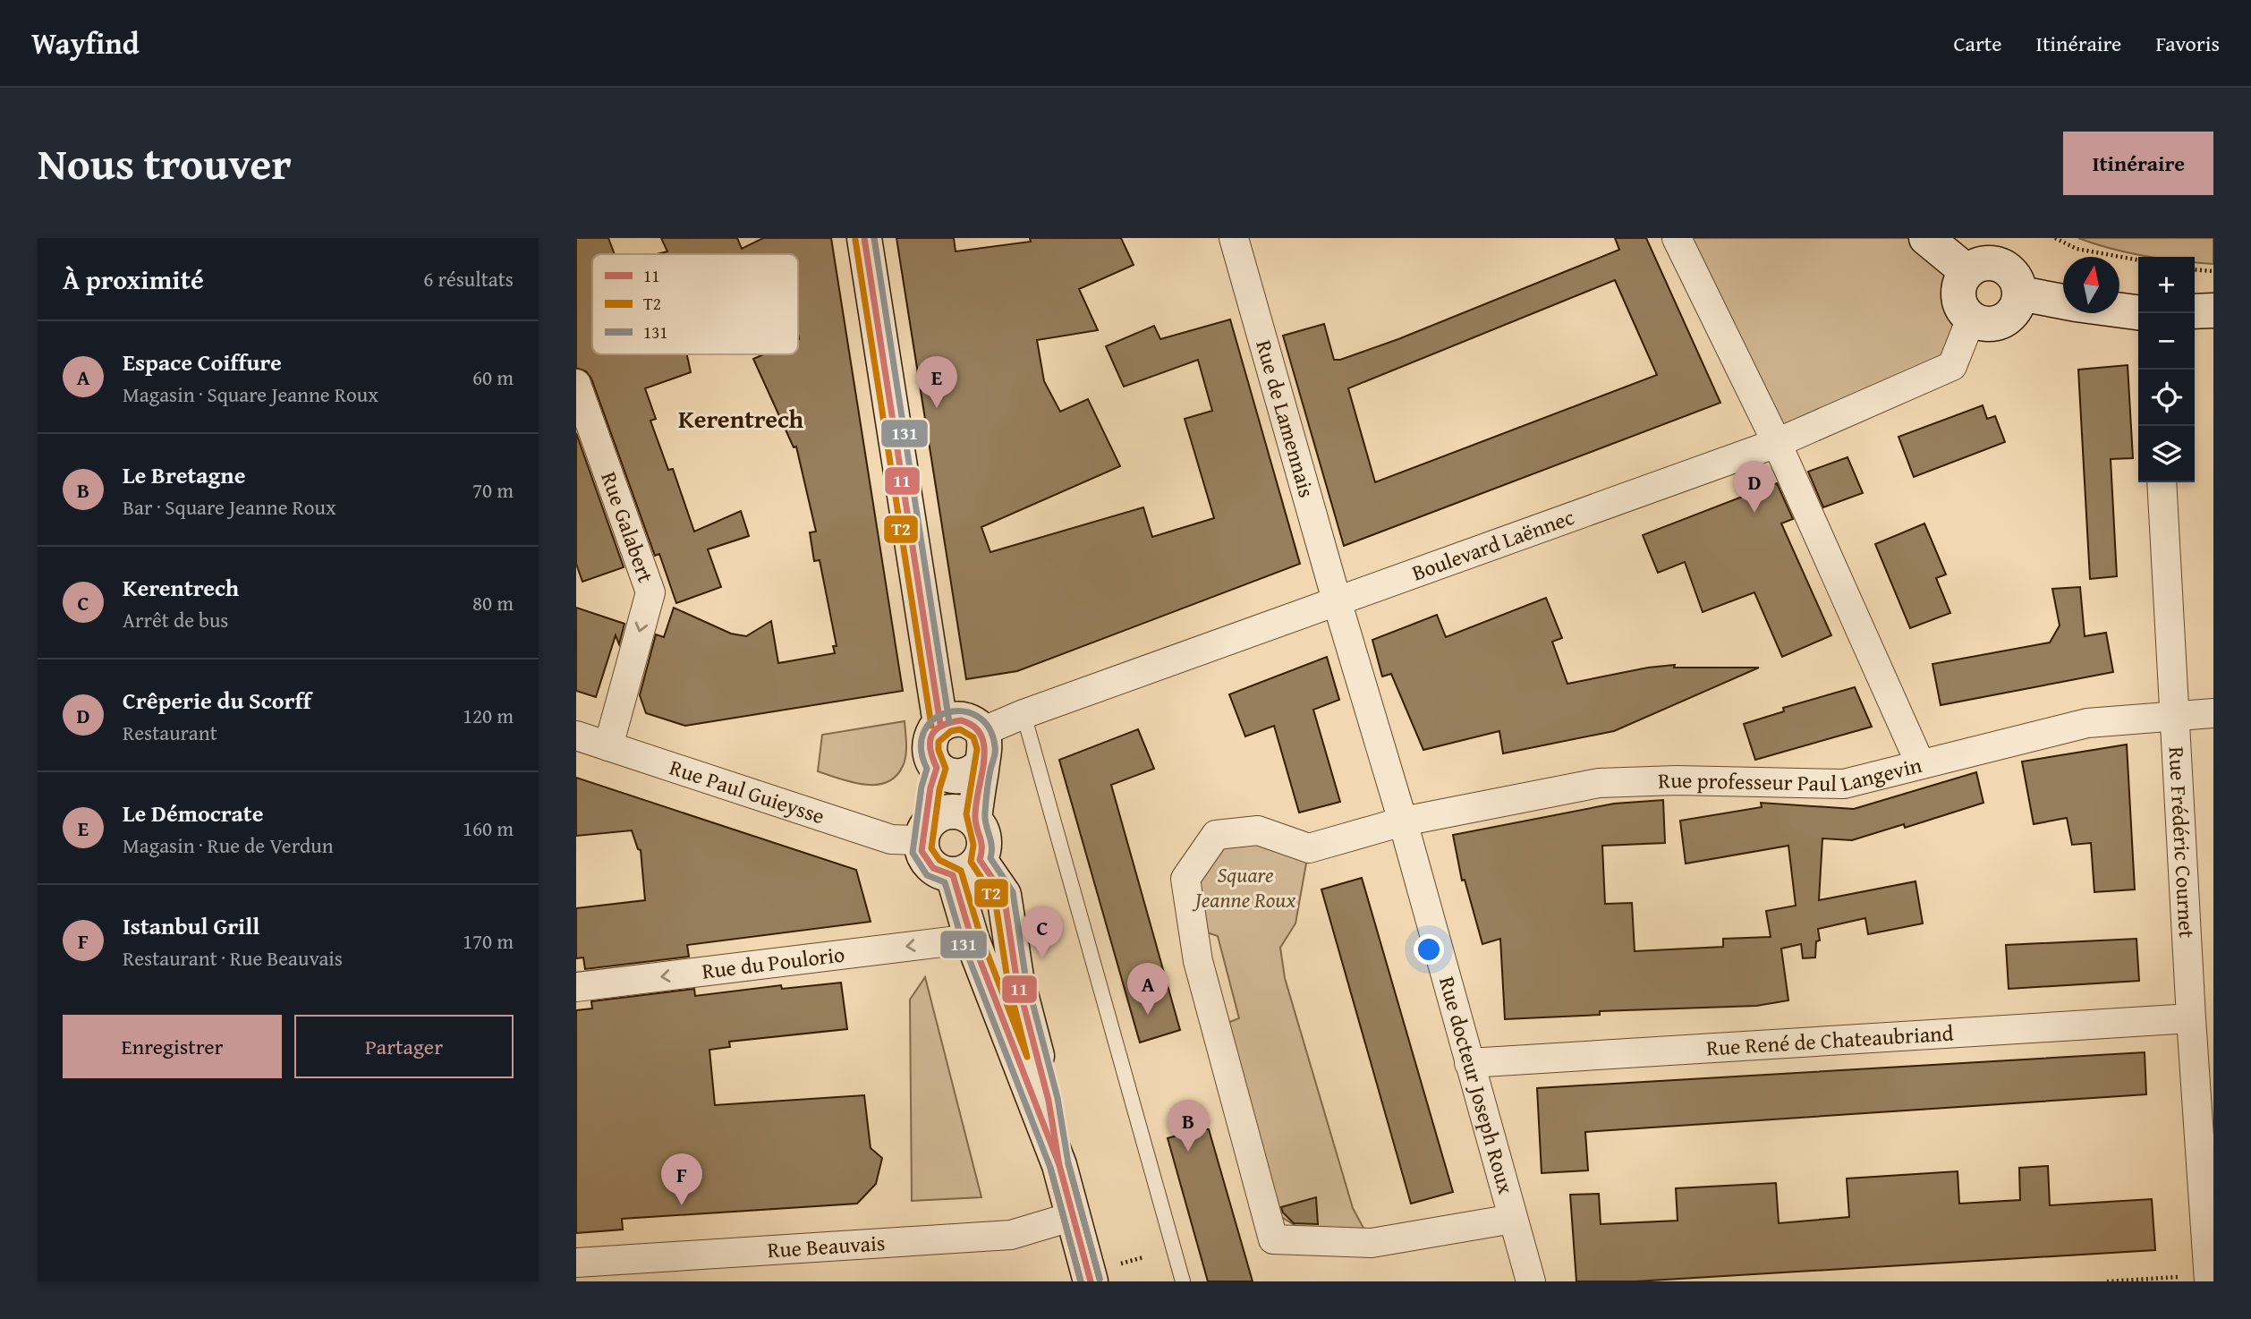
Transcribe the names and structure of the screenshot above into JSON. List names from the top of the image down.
{
  "streets": {
    "street": [
      "Rue de Lamennais",
      "Rue Galabert",
      "Boulevard Laënnec",
      "Rue professeur Paul Langevin",
      "Rue Paul Guieysse",
      "Rue Frédéric Cournet",
      "Rue du Poulorio",
      "Rue René de Chateaubriand",
      "Rue docteur Joseph Roux",
      "Rue Beauvais"
    ]
  },
  "crossings": [
    ["Rue de Lamennais", "Boulevard Laënnec"],
    ["Rue de Lamennais", "Rue docteur Joseph Roux"],
    ["Rue Galabert", "Rue Paul Guieysse"],
    ["Boulevard Laënnec", "Rue docteur Joseph Roux"],
    ["Rue professeur Paul Langevin", "Rue Frédéric Cournet"],
    ["Rue professeur Paul Langevin", "Rue docteur Joseph Roux"],
    ["Rue Frédéric Cournet", "Rue René de Chateaubriand"],
    ["Rue René de Chateaubriand", "Rue docteur Joseph Roux"]
  ],
  "one_way": ["Rue Galabert", "Rue du Poulorio"],
  "districts": ["Kerentrech"],
  "parks": ["Square Jeanne Roux"],
  "lines": ["transit line 11", "transit line 131", "transit line T2"],
  "legend": ["11", "T2", "131"],
  "north": "top",
  "page": {
    "header": "Wayfind",
    "nav": ["Carte", "Itinéraire", "Favoris"],
    "title": "Nous trouver",
    "buttons": [
      "Itinéraire",
      ["Enregistrer", "Partager"]
    ],
    "heading": ["À proximité", "6 résultats"],
    "map_buttons": ["+", "−"],
    "list": [
      {
        "mark": "A",
        "name": "Espace Coiffure",
        "note": "Magasin · Square Jeanne Roux",
        "value": "60 m"
      },
      {
        "mark": "B",
        "name": "Le Bretagne",
        "note": "Bar · Square Jeanne Roux",
        "value": "70 m"
      },
      {
        "mark": "C",
        "name": "Kerentrech",
        "note": "Arrêt de bus",
        "value": "80 m"
      },
      {
        "mark": "D",
        "name": "Crêperie du Scorff",
        "note": "Restaurant",
        "value": "120 m"
      },
      {
        "mark": "E",
        "name": "Le Démocrate",
        "note": "Magasin · Rue de Verdun",
        "value": "160 m"
      },
      {
        "mark": "F",
        "name": "Istanbul Grill",
        "note": "Restaurant · Rue Beauvais",
        "value": "170 m"
      }
    ],
    "pins": [
      "E",
      "D",
      "C",
      "A",
      "B",
      "F"
    ]
  }
}
